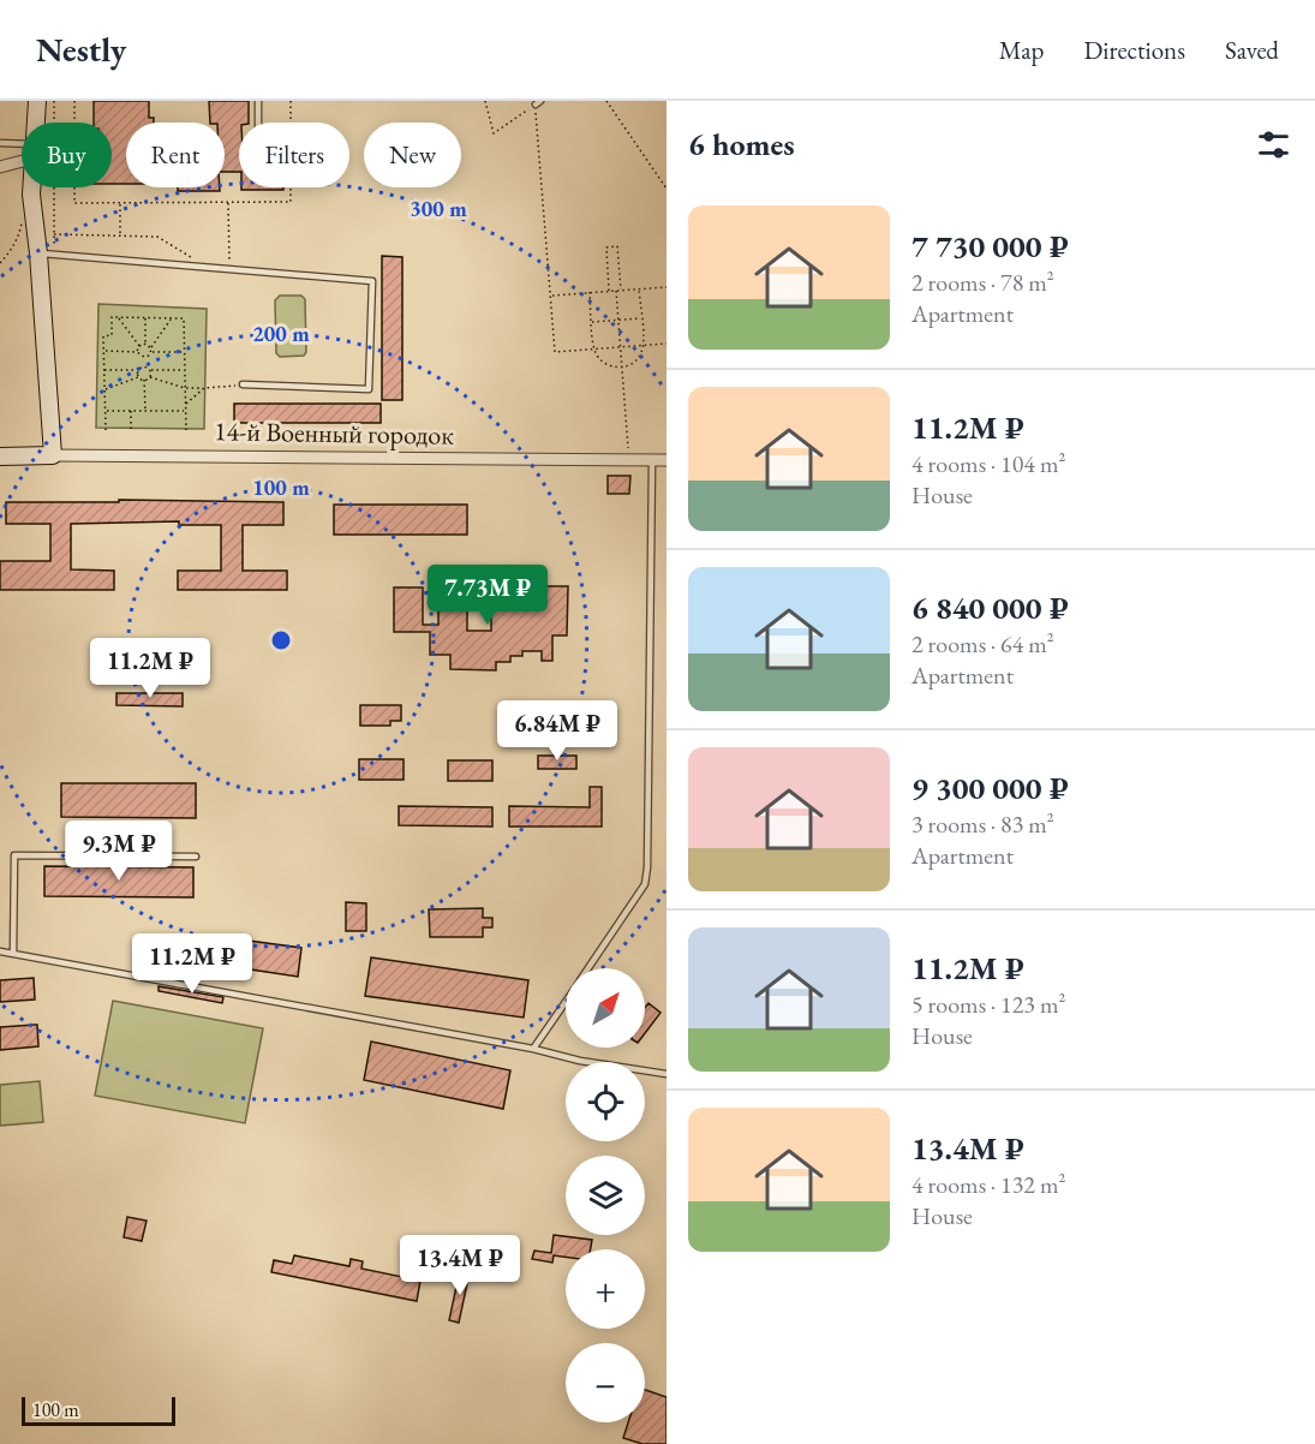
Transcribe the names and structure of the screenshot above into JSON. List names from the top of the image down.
{
  "streets": {
    "street": ["14-й Военный городок"]
  },
  "scale_bar": "100 m",
  "north": "top right",
  "page": {
    "header": "Nestly",
    "nav": ["Map", "Directions", "Saved"],
    "heading": "6 homes",
    "chip": [
      "Buy",
      "Rent",
      "Filters",
      "New"
    ],
    "list": [
      {
        "name": "7 730 000 ₽",
        "note": "2 rooms · 78 m² · Apartment"
      },
      {
        "name": "11.2M ₽",
        "note": "4 rooms · 104 m² · House"
      },
      {
        "name": "6 840 000 ₽",
        "note": "2 rooms · 64 m² · Apartment"
      },
      {
        "name": "9 300 000 ₽",
        "note": "3 rooms · 83 m² · Apartment"
      },
      {
        "name": "11.2M ₽",
        "note": "5 rooms · 123 m² · House"
      },
      {
        "name": "13.4M ₽",
        "note": "4 rooms · 132 m² · House"
      }
    ],
    "price": [
      "7.73M ₽",
      "11.2M ₽",
      "6.84M ₽",
      "9.3M ₽",
      "11.2M ₽",
      "13.4M ₽"
    ],
    "map_buttons": ["+", "−"],
    "scale": "100 m"
  },
  "rings": ["300 m", "200 m", "100 m"]
}
